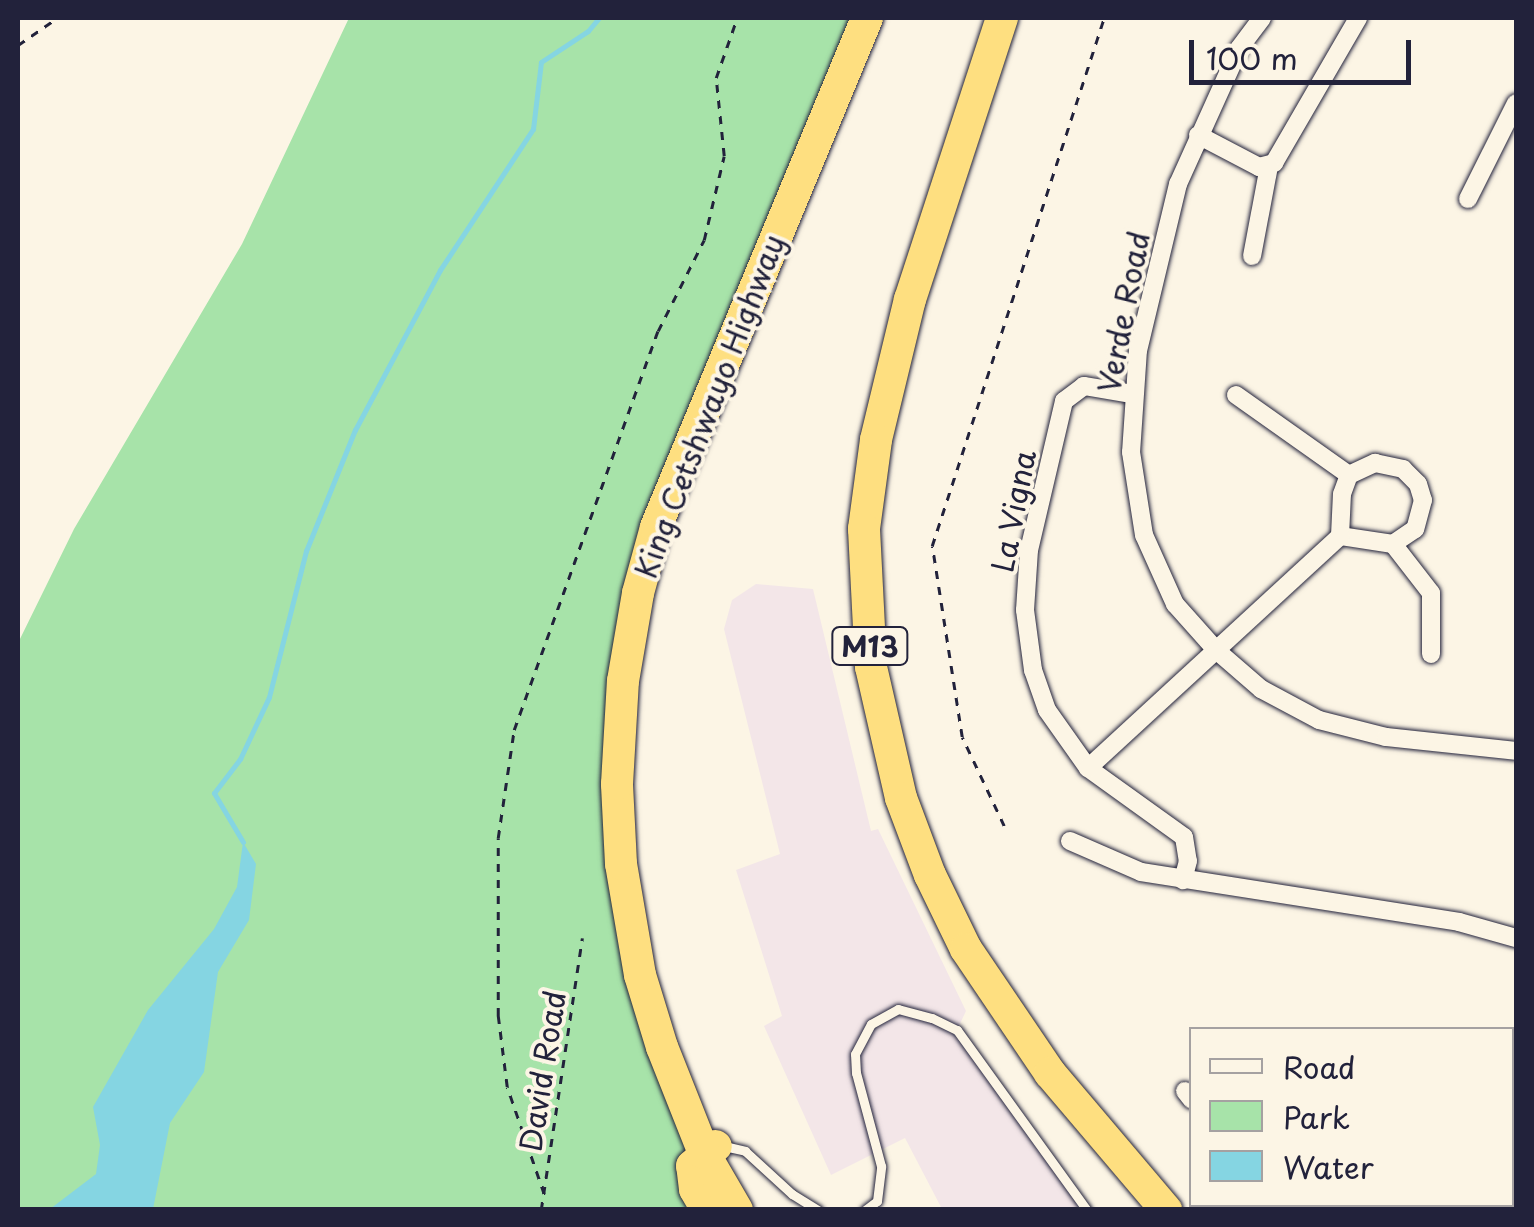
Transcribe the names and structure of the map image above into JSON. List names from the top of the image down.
{
  "streets": {
    "highway": ["King Cetshwayo Highway", "M13"],
    "street": ["Verde Road", "La Vigna"],
    "path": ["David Road"]
  },
  "crossings": [
    ["Verde Road", "La Vigna"]
  ],
  "legend": ["Road", "Park", "Water"],
  "scale_bar": "100 m"
}
